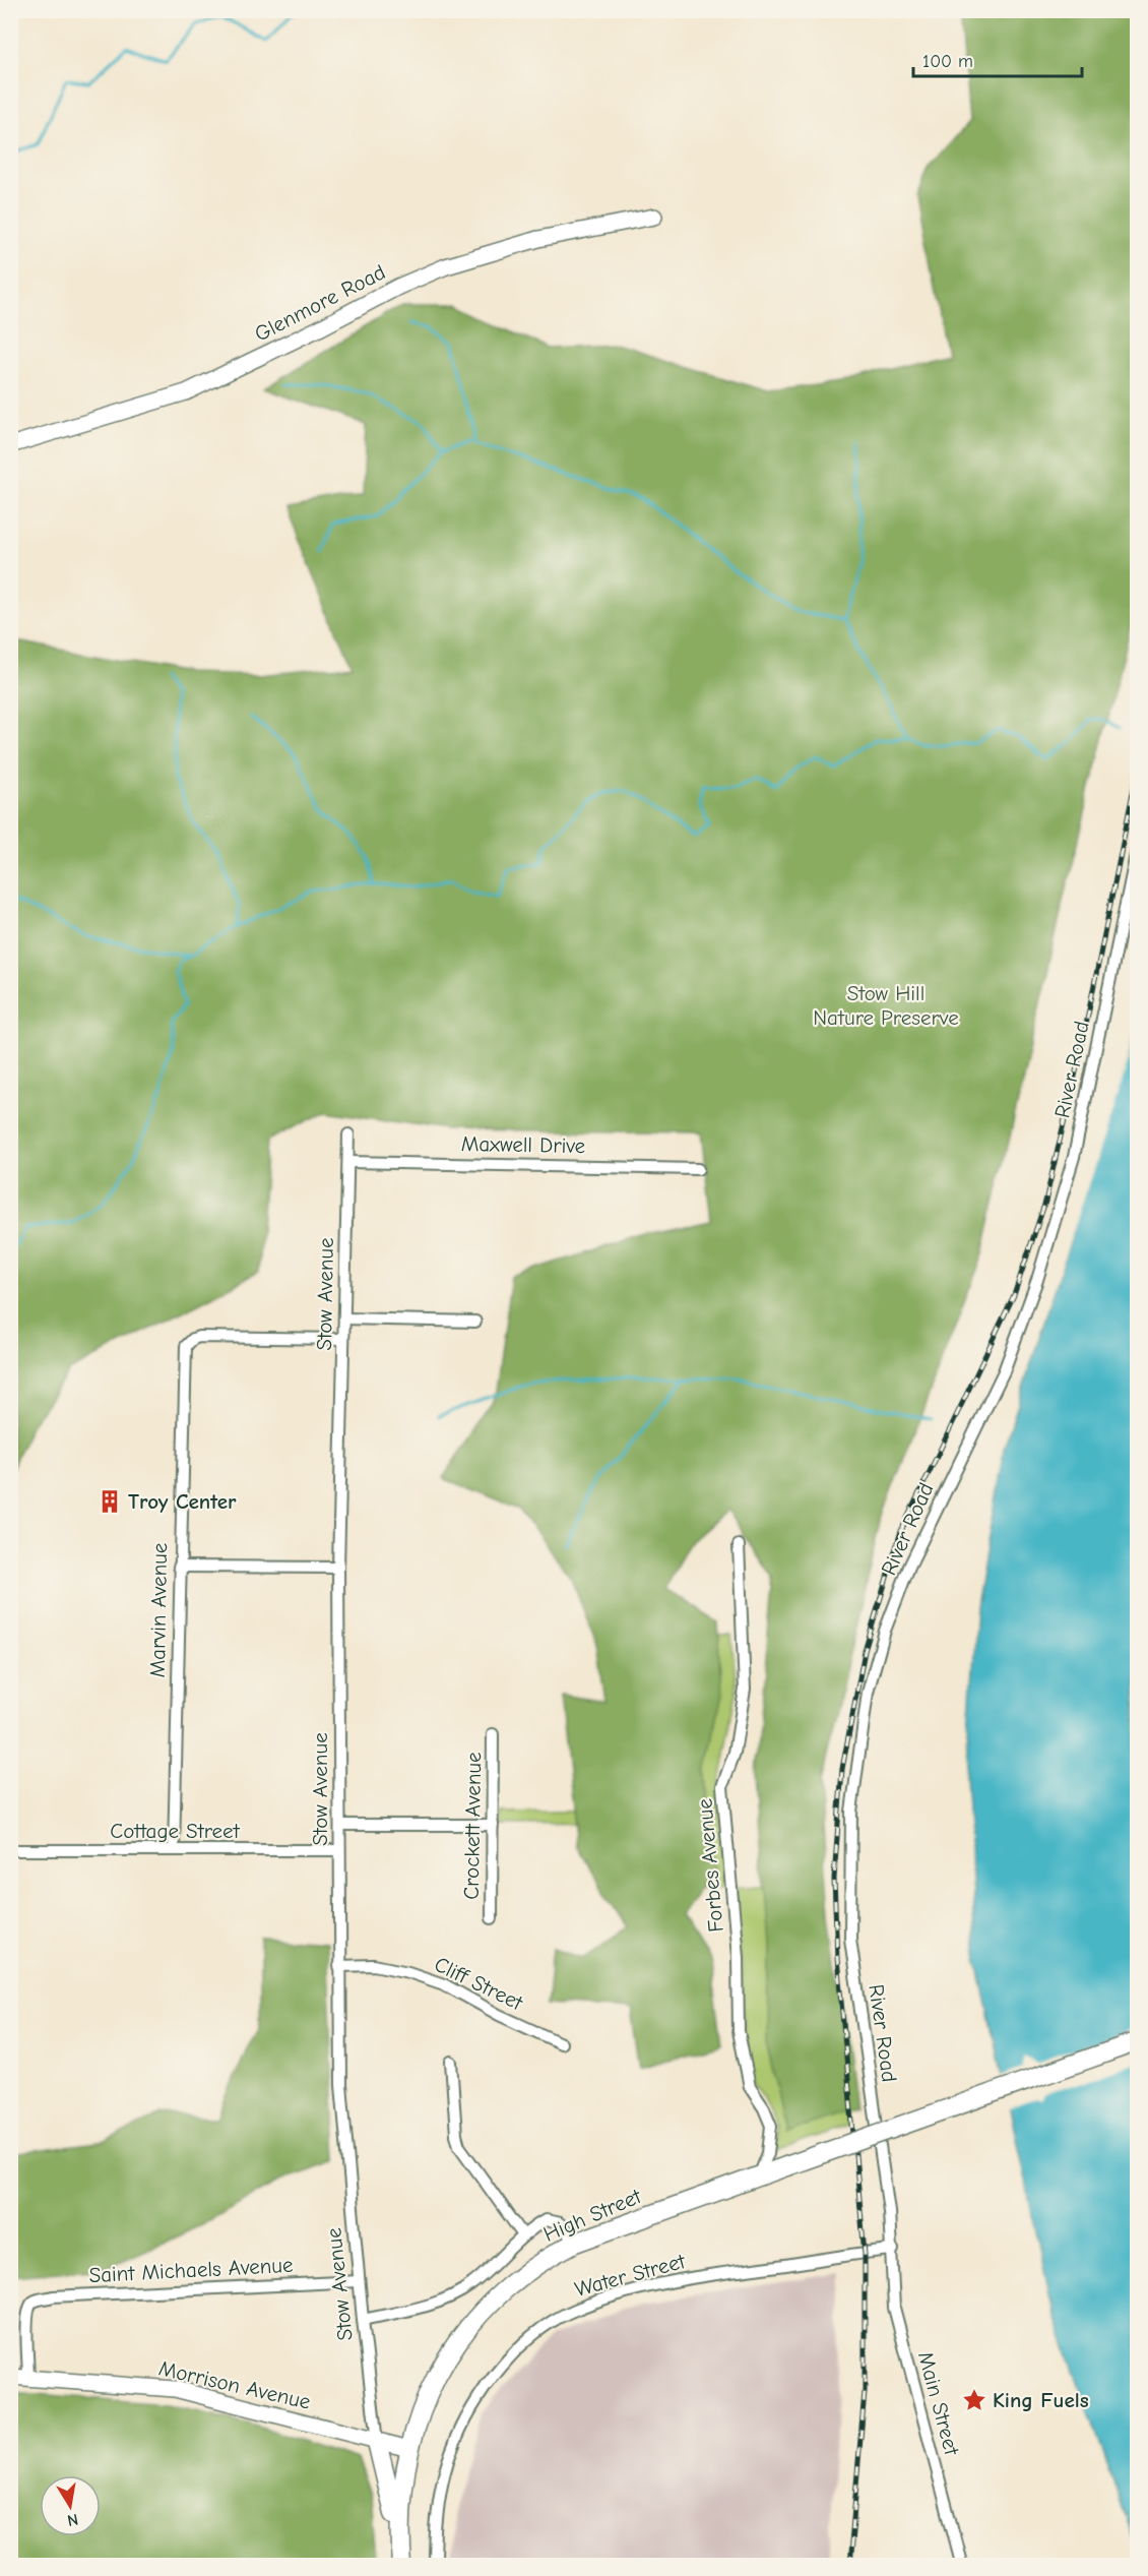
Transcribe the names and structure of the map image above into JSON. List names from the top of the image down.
{
  "streets": {
    "main road": ["High Street"],
    "street": [
      "Glenmore Road",
      "River Road",
      "Maxwell Drive",
      "Stow Avenue",
      "Marvin Avenue",
      "Crockett Avenue",
      "Cottage Street",
      "Forbes Avenue",
      "Cliff Street",
      "Saint Michaels Avenue",
      "Water Street",
      "Morrison Avenue",
      "Main Street"
    ]
  },
  "crossings": [
    ["River Road", "Water Street"],
    ["River Road", "Main Street"],
    ["Maxwell Drive", "Stow Avenue"],
    ["Stow Avenue", "Marvin Avenue"],
    ["Stow Avenue", "Cottage Street"],
    ["Stow Avenue", "Cliff Street"],
    ["Stow Avenue", "Saint Michaels Avenue"],
    ["Stow Avenue", "Morrison Avenue"],
    ["Marvin Avenue", "Cottage Street"],
    ["Forbes Avenue", "High Street"],
    ["High Street", "Morrison Avenue"],
    ["Saint Michaels Avenue", "Morrison Avenue"],
    ["Water Street", "Main Street"]
  ],
  "parks": ["Stow Hill Nature Preserve"],
  "places": {
    "building": ["Troy Center"],
    "place": ["King Fuels"]
  },
  "scale_bar": "100 m",
  "north": "bottom"
}
